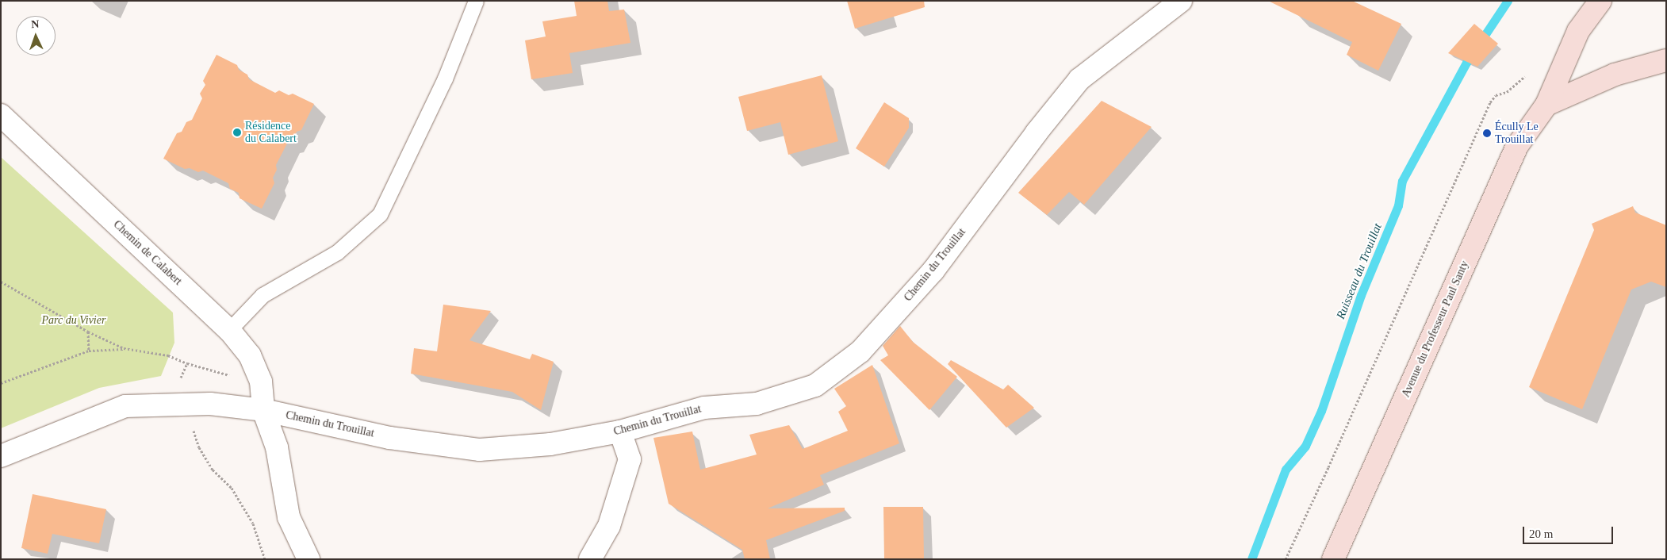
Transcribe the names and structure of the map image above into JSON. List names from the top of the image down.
{
  "streets": {
    "main road": ["Avenue du Professeur Paul Santy"],
    "street": ["Chemin de Calabert", "Chemin du Trouillat"]
  },
  "crossings": [
    ["Chemin de Calabert", "Chemin du Trouillat"]
  ],
  "water": ["Ruisseau du Trouillat"],
  "parks": ["Parc du Vivier"],
  "places": ["Résidence du Calabert", "Écully Le Trouillat"],
  "scale_bar": "20 m",
  "north": "top"
}
